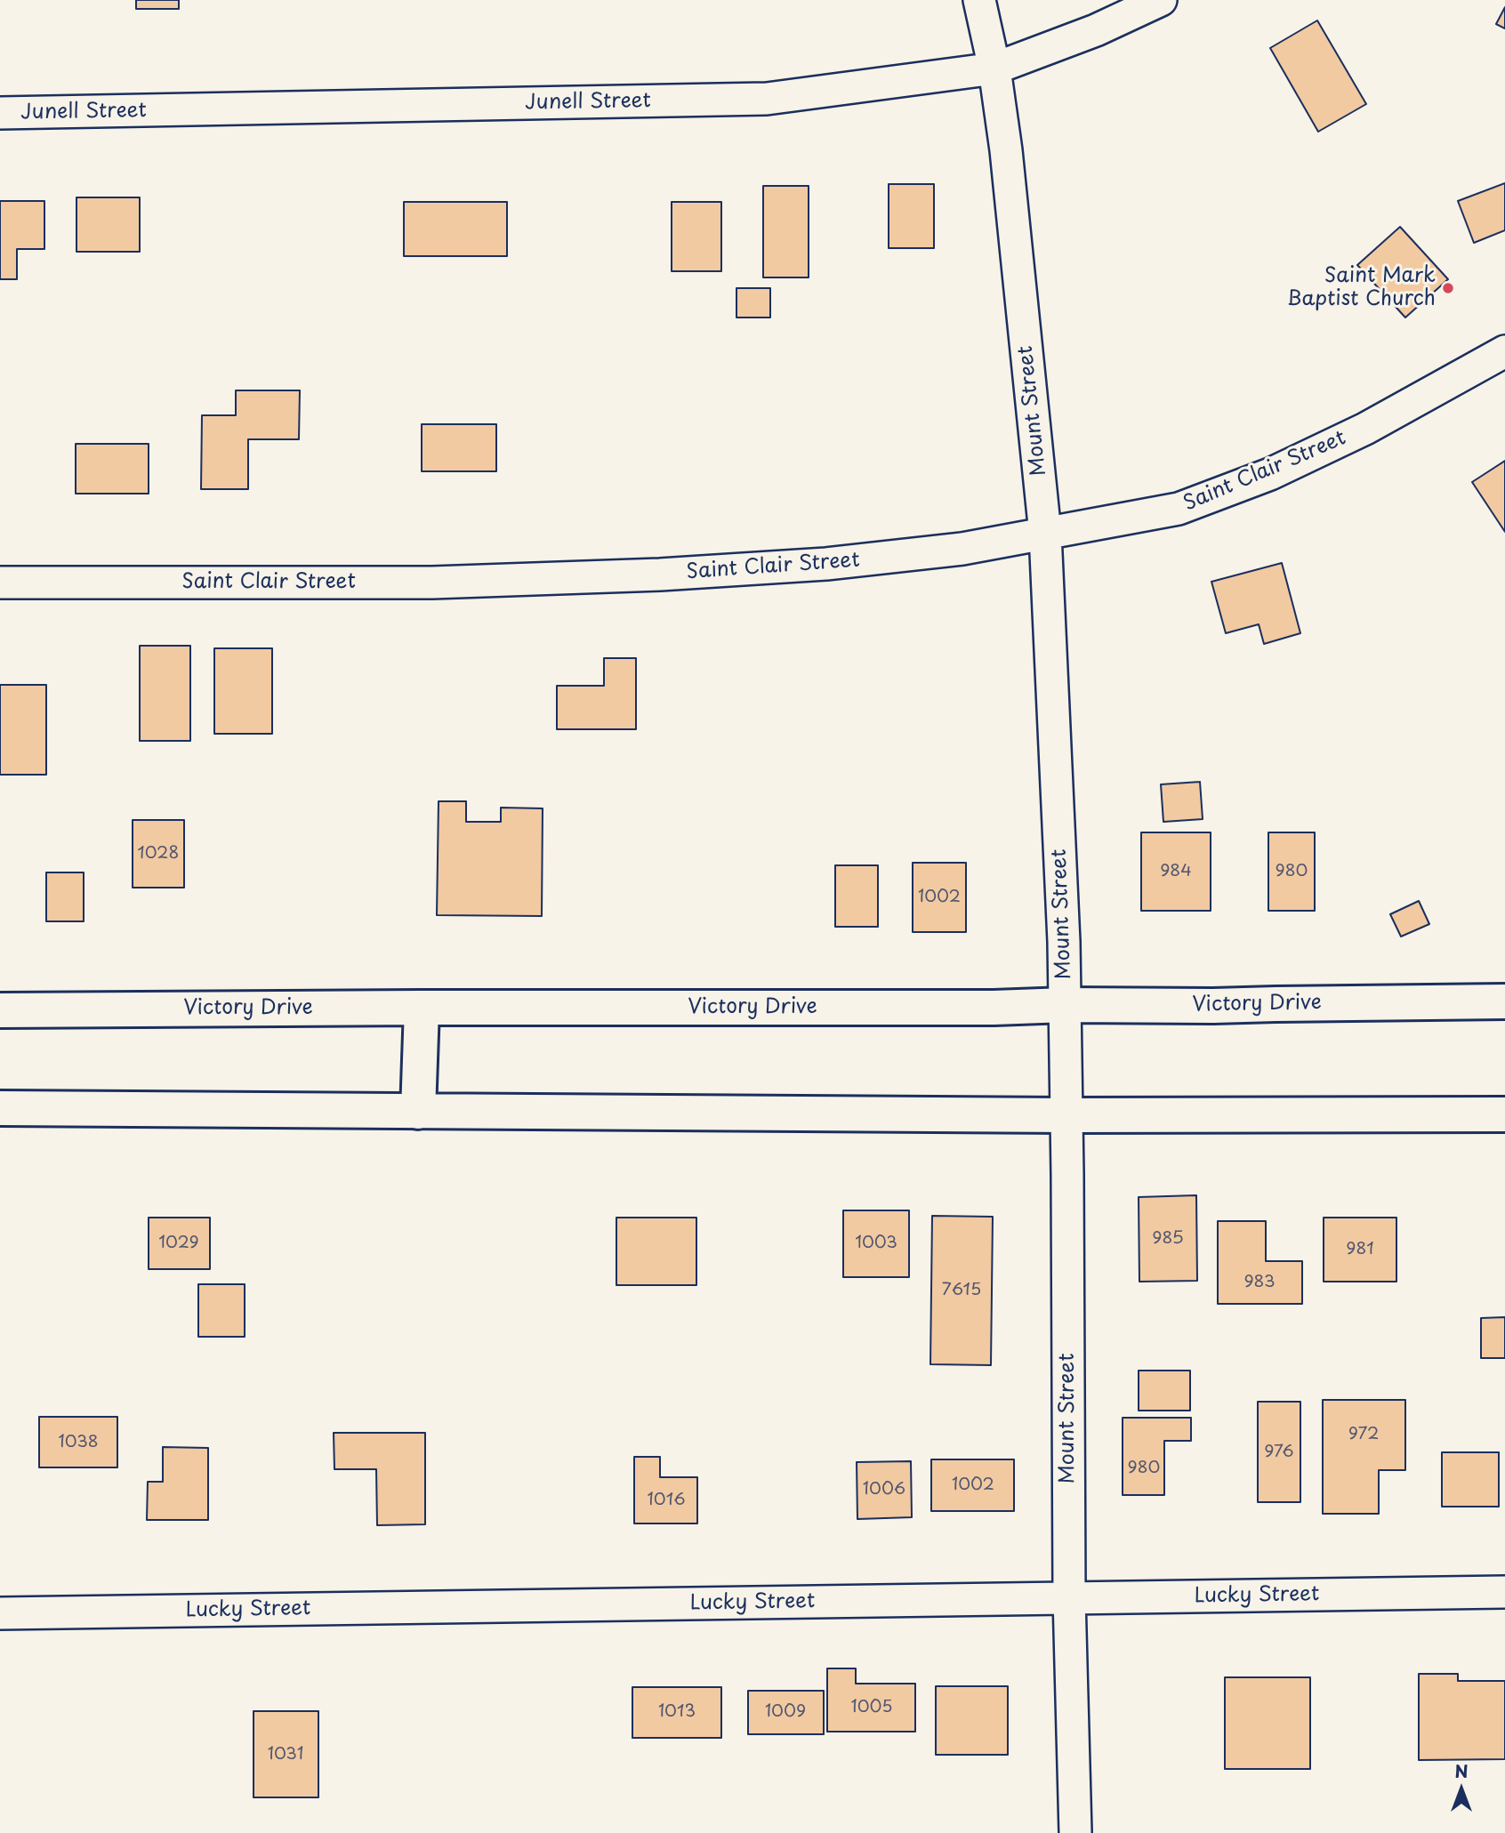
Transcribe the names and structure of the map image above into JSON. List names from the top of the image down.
{
  "streets": {
    "main road": ["Victory Drive"],
    "street": [
      "Junell Street",
      "Mount Street",
      "Saint Clair Street",
      "Lucky Street"
    ]
  },
  "crossings": [
    ["Junell Street", "Mount Street"],
    ["Mount Street", "Saint Clair Street"],
    ["Mount Street", "Victory Drive"],
    ["Mount Street", "Lucky Street"]
  ],
  "places": ["Saint Mark Baptist Church"],
  "house_numbers": [
    "1028",
    "984",
    "980",
    "1002",
    "985",
    "1029",
    "1003",
    "981",
    "983",
    "7615",
    "972",
    "1038",
    "976",
    "980",
    "1002",
    "1006",
    "1016",
    "1005",
    "1013",
    "1009",
    "1031"
  ],
  "north": "top"
}
